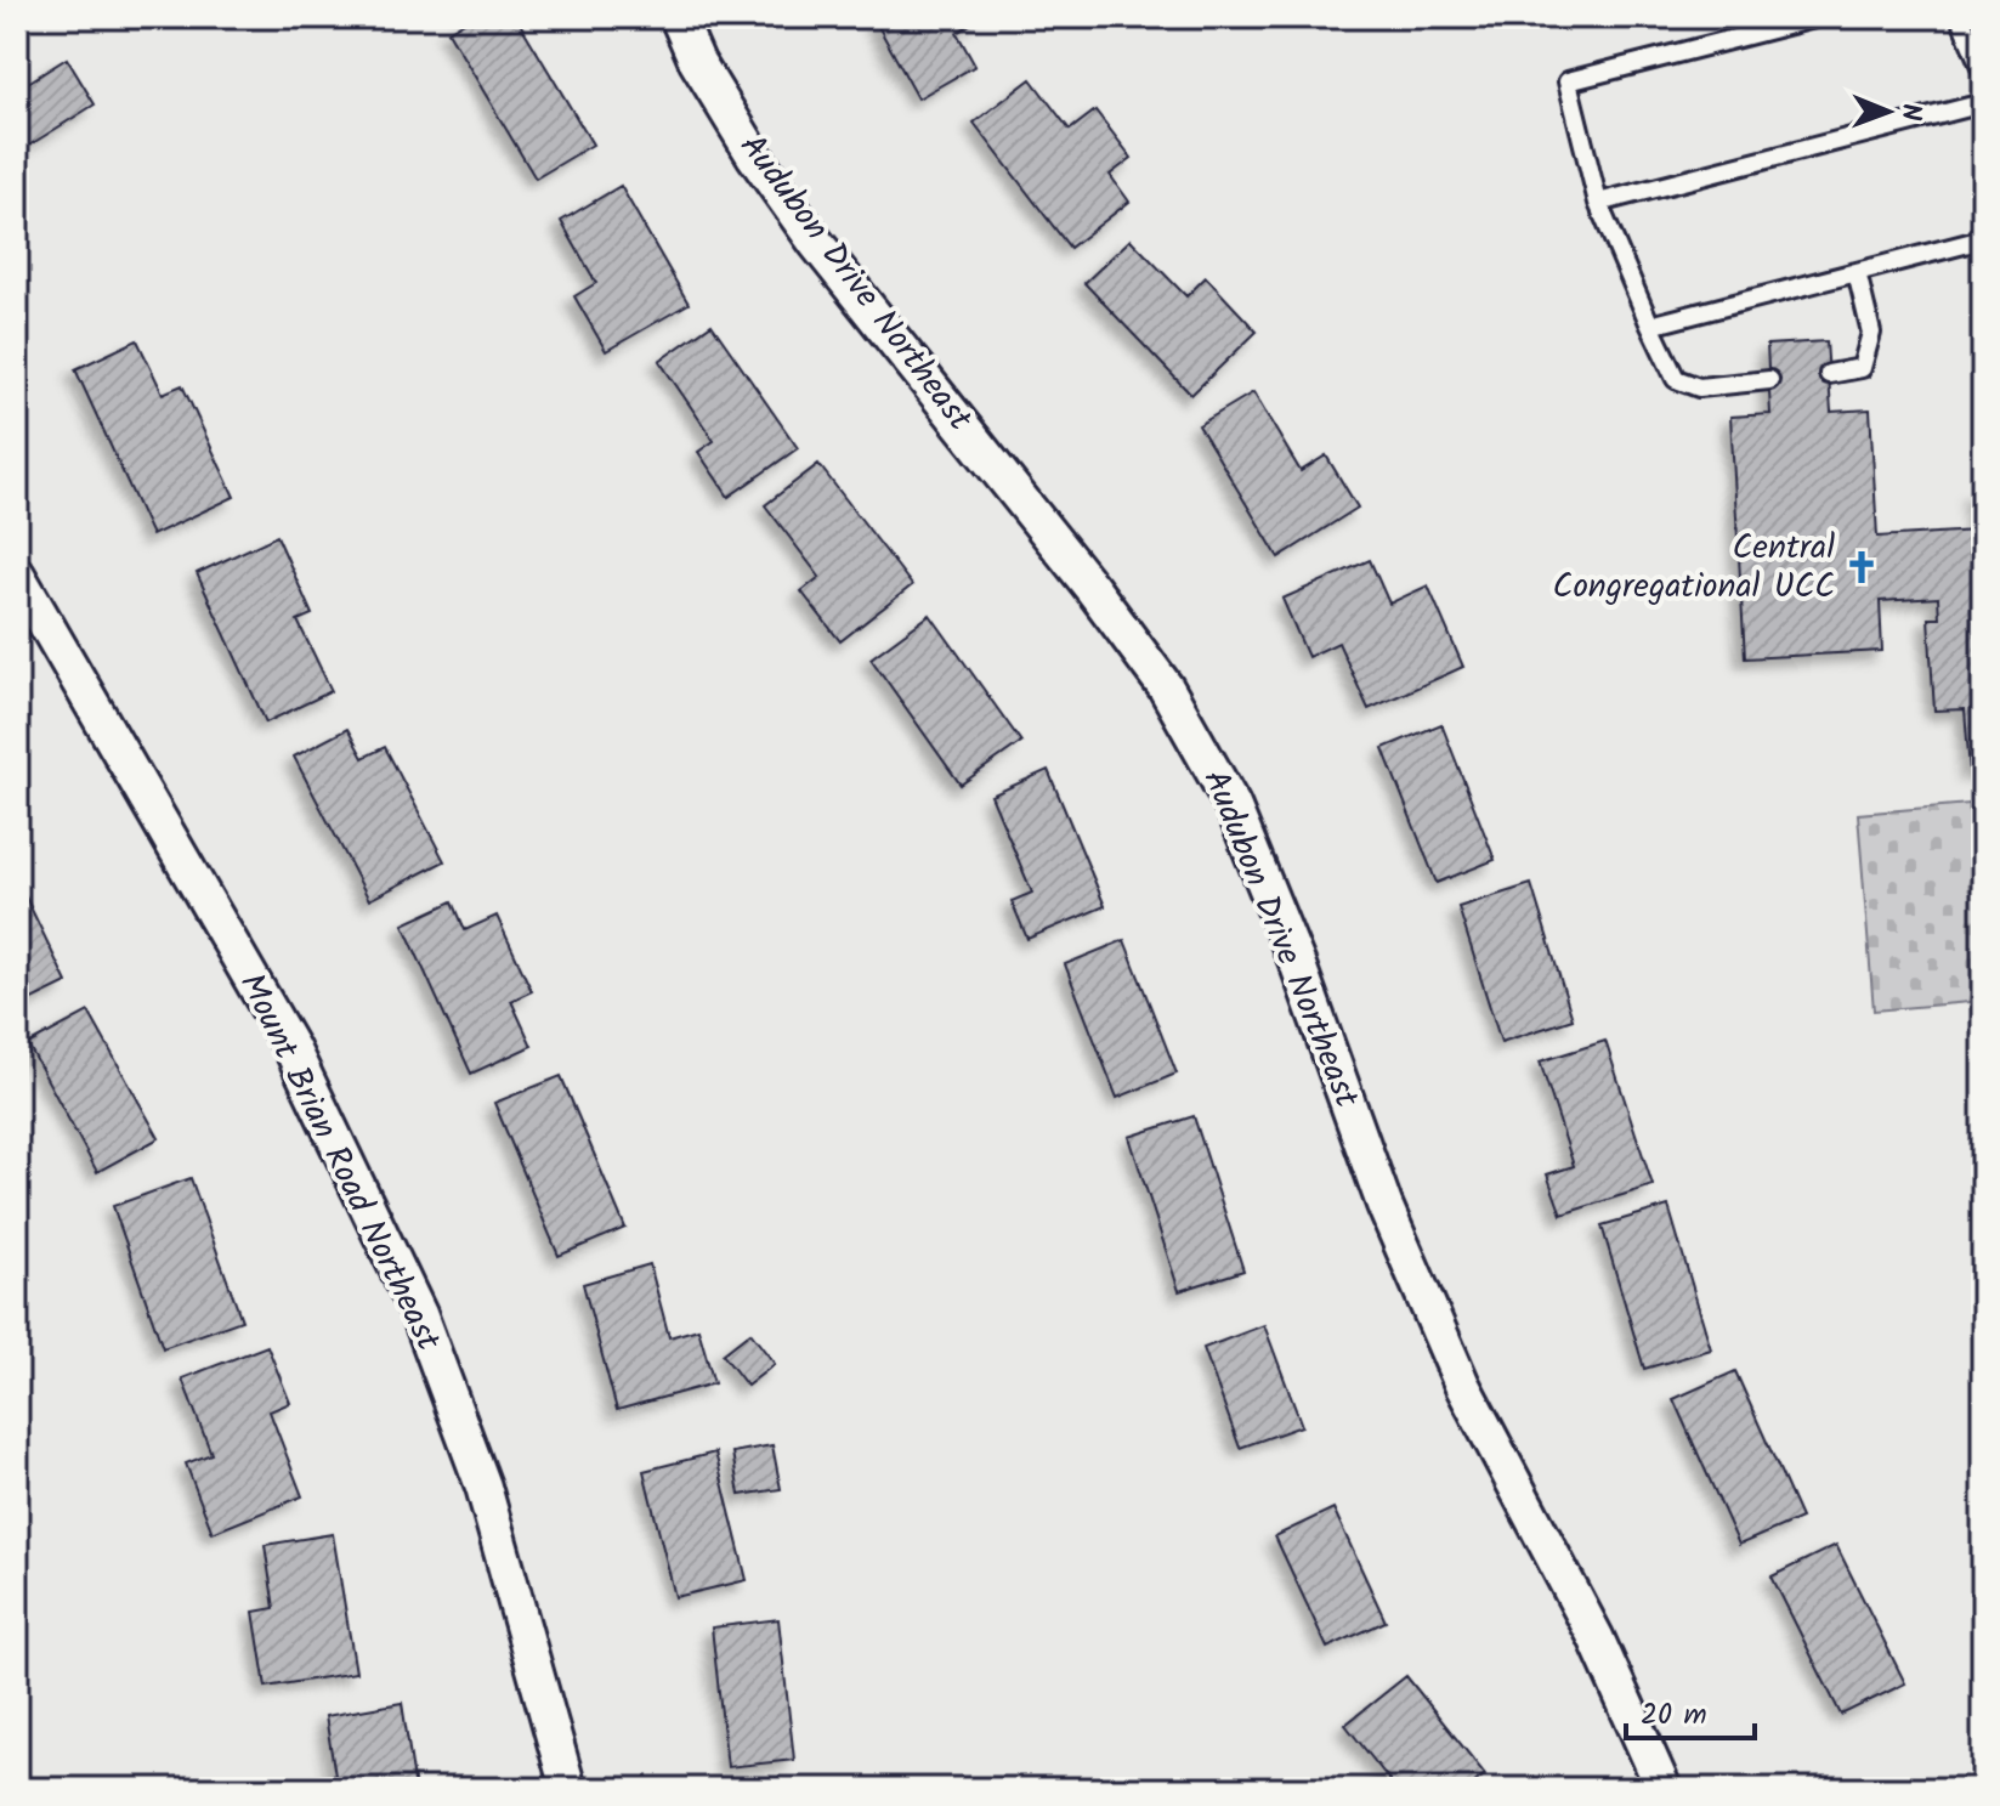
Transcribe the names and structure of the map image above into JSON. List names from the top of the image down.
{
  "streets": {
    "street": ["Audubon Drive Northeast", "Mount Brian Road Northeast"]
  },
  "places": {
    "church": ["Central Congregational UCC"]
  },
  "scale_bar": "20 m",
  "north": "right"
}
